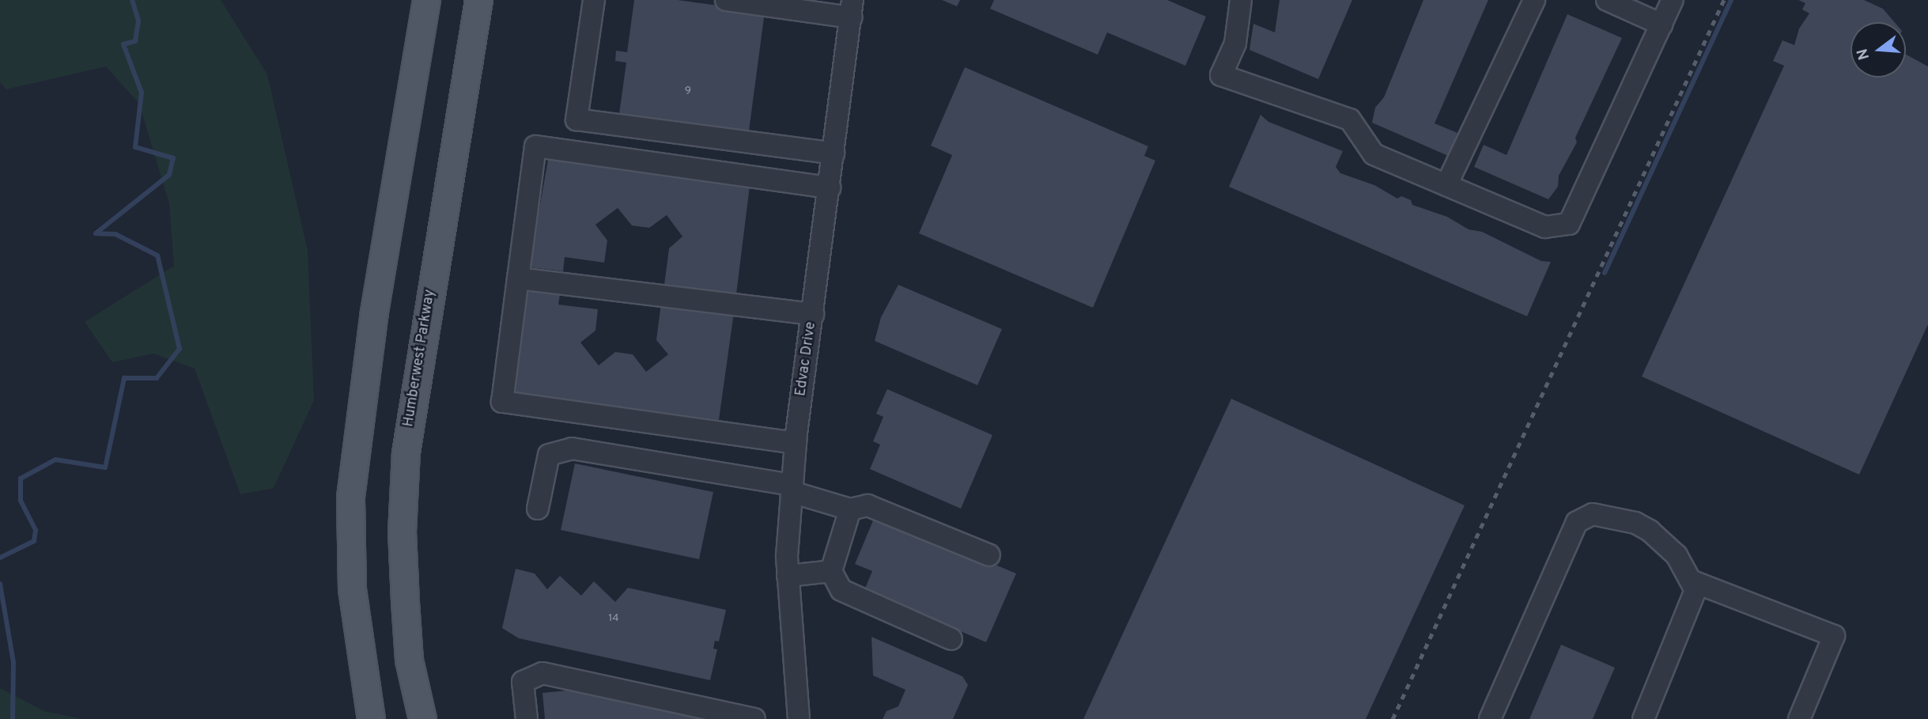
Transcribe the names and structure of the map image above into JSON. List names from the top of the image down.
{
  "streets": {
    "main road": ["Humberwest Parkway"],
    "street": ["Edvac Drive"]
  },
  "house_numbers": ["9", "14"],
  "north": "left"
}
